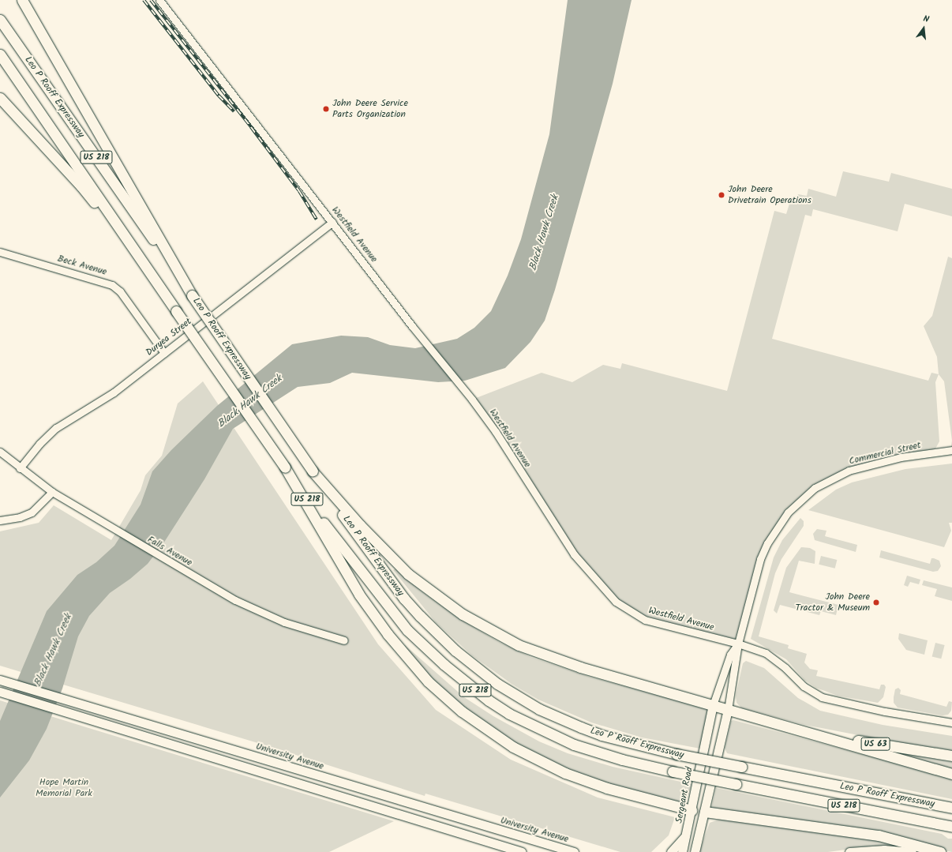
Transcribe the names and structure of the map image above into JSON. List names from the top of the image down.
{
  "streets": {
    "highway": ["Leo P Rooff Expressway", "US 218", "US 63"],
    "main road": ["University Avenue", "Sergeant Road"],
    "street": [
      "Westfield Avenue",
      "Beck Avenue",
      "Duryea Street",
      "Commercial Street",
      "Falls Avenue"
    ]
  },
  "crossings": [
    ["Leo P Rooff Expressway", "US 218"],
    ["Westfield Avenue", "Duryea Street"],
    ["Westfield Avenue", "Commercial Street"],
    ["Beck Avenue", "Duryea Street"],
    ["Duryea Street", "Falls Avenue"],
    ["US 63", "Sergeant Road"]
  ],
  "water": ["Black Hawk Creek"],
  "parks": ["Hope Martin Memorial Park"],
  "places": ["John Deere Service Parts Organization", "John Deere Drivetrain Operations", "John Deere Tractor & Museum"],
  "north": "top"
}
